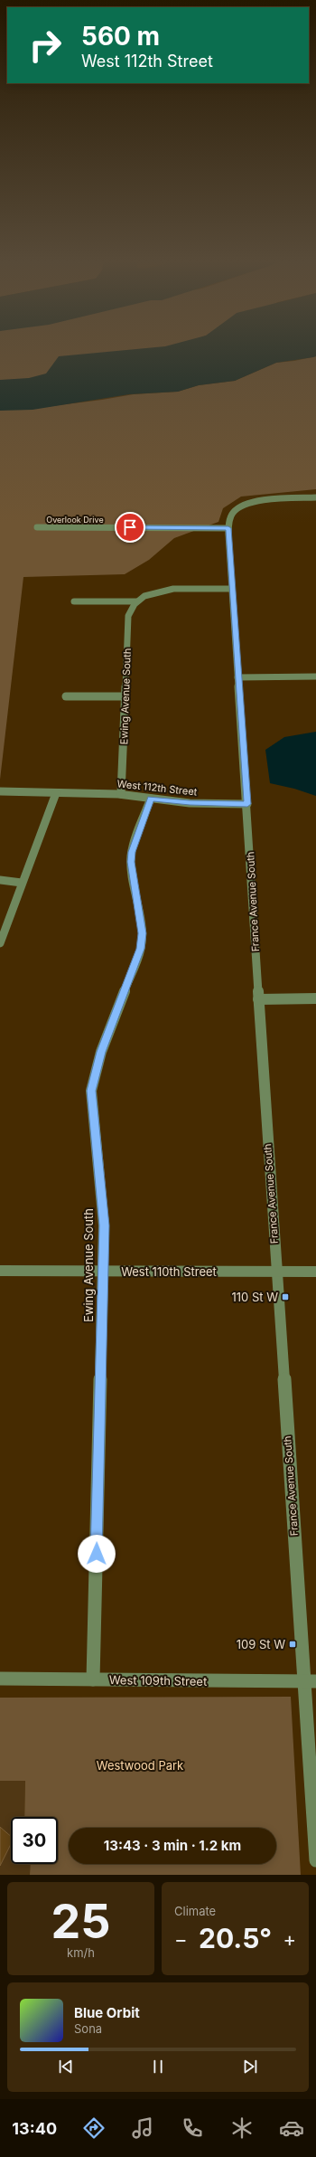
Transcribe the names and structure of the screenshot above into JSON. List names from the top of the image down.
{
  "streets": {
    "street": [
      "Overlook Drive",
      "Ewing Avenue South",
      "West 112th Street",
      "France Avenue South",
      "West 110th Street",
      "West 109th Street"
    ]
  },
  "crossings": [
    ["Overlook Drive", "France Avenue South"],
    ["Ewing Avenue South", "West 112th Street"],
    ["Ewing Avenue South", "West 110th Street"],
    ["Ewing Avenue South", "West 109th Street"],
    ["West 112th Street", "France Avenue South"],
    ["France Avenue South", "West 110th Street"],
    ["France Avenue South", "West 109th Street"]
  ],
  "parks": ["Westwood Park"],
  "places": {
    "transit": ["110 St W", "109 St W"]
  },
  "page": {
    "turn": ["560 m", "West 112th Street"],
    "limit": "30",
    "trip": "13:43 · 3 min · 1.2 km",
    "tile": [
      ["25", "km/h"],
      "Climate"
    ],
    "heat": ["−", "20.5°", "+"],
    "song": ["Blue Orbit", "Sona"],
    "tabs": "13:40"
  }
}
